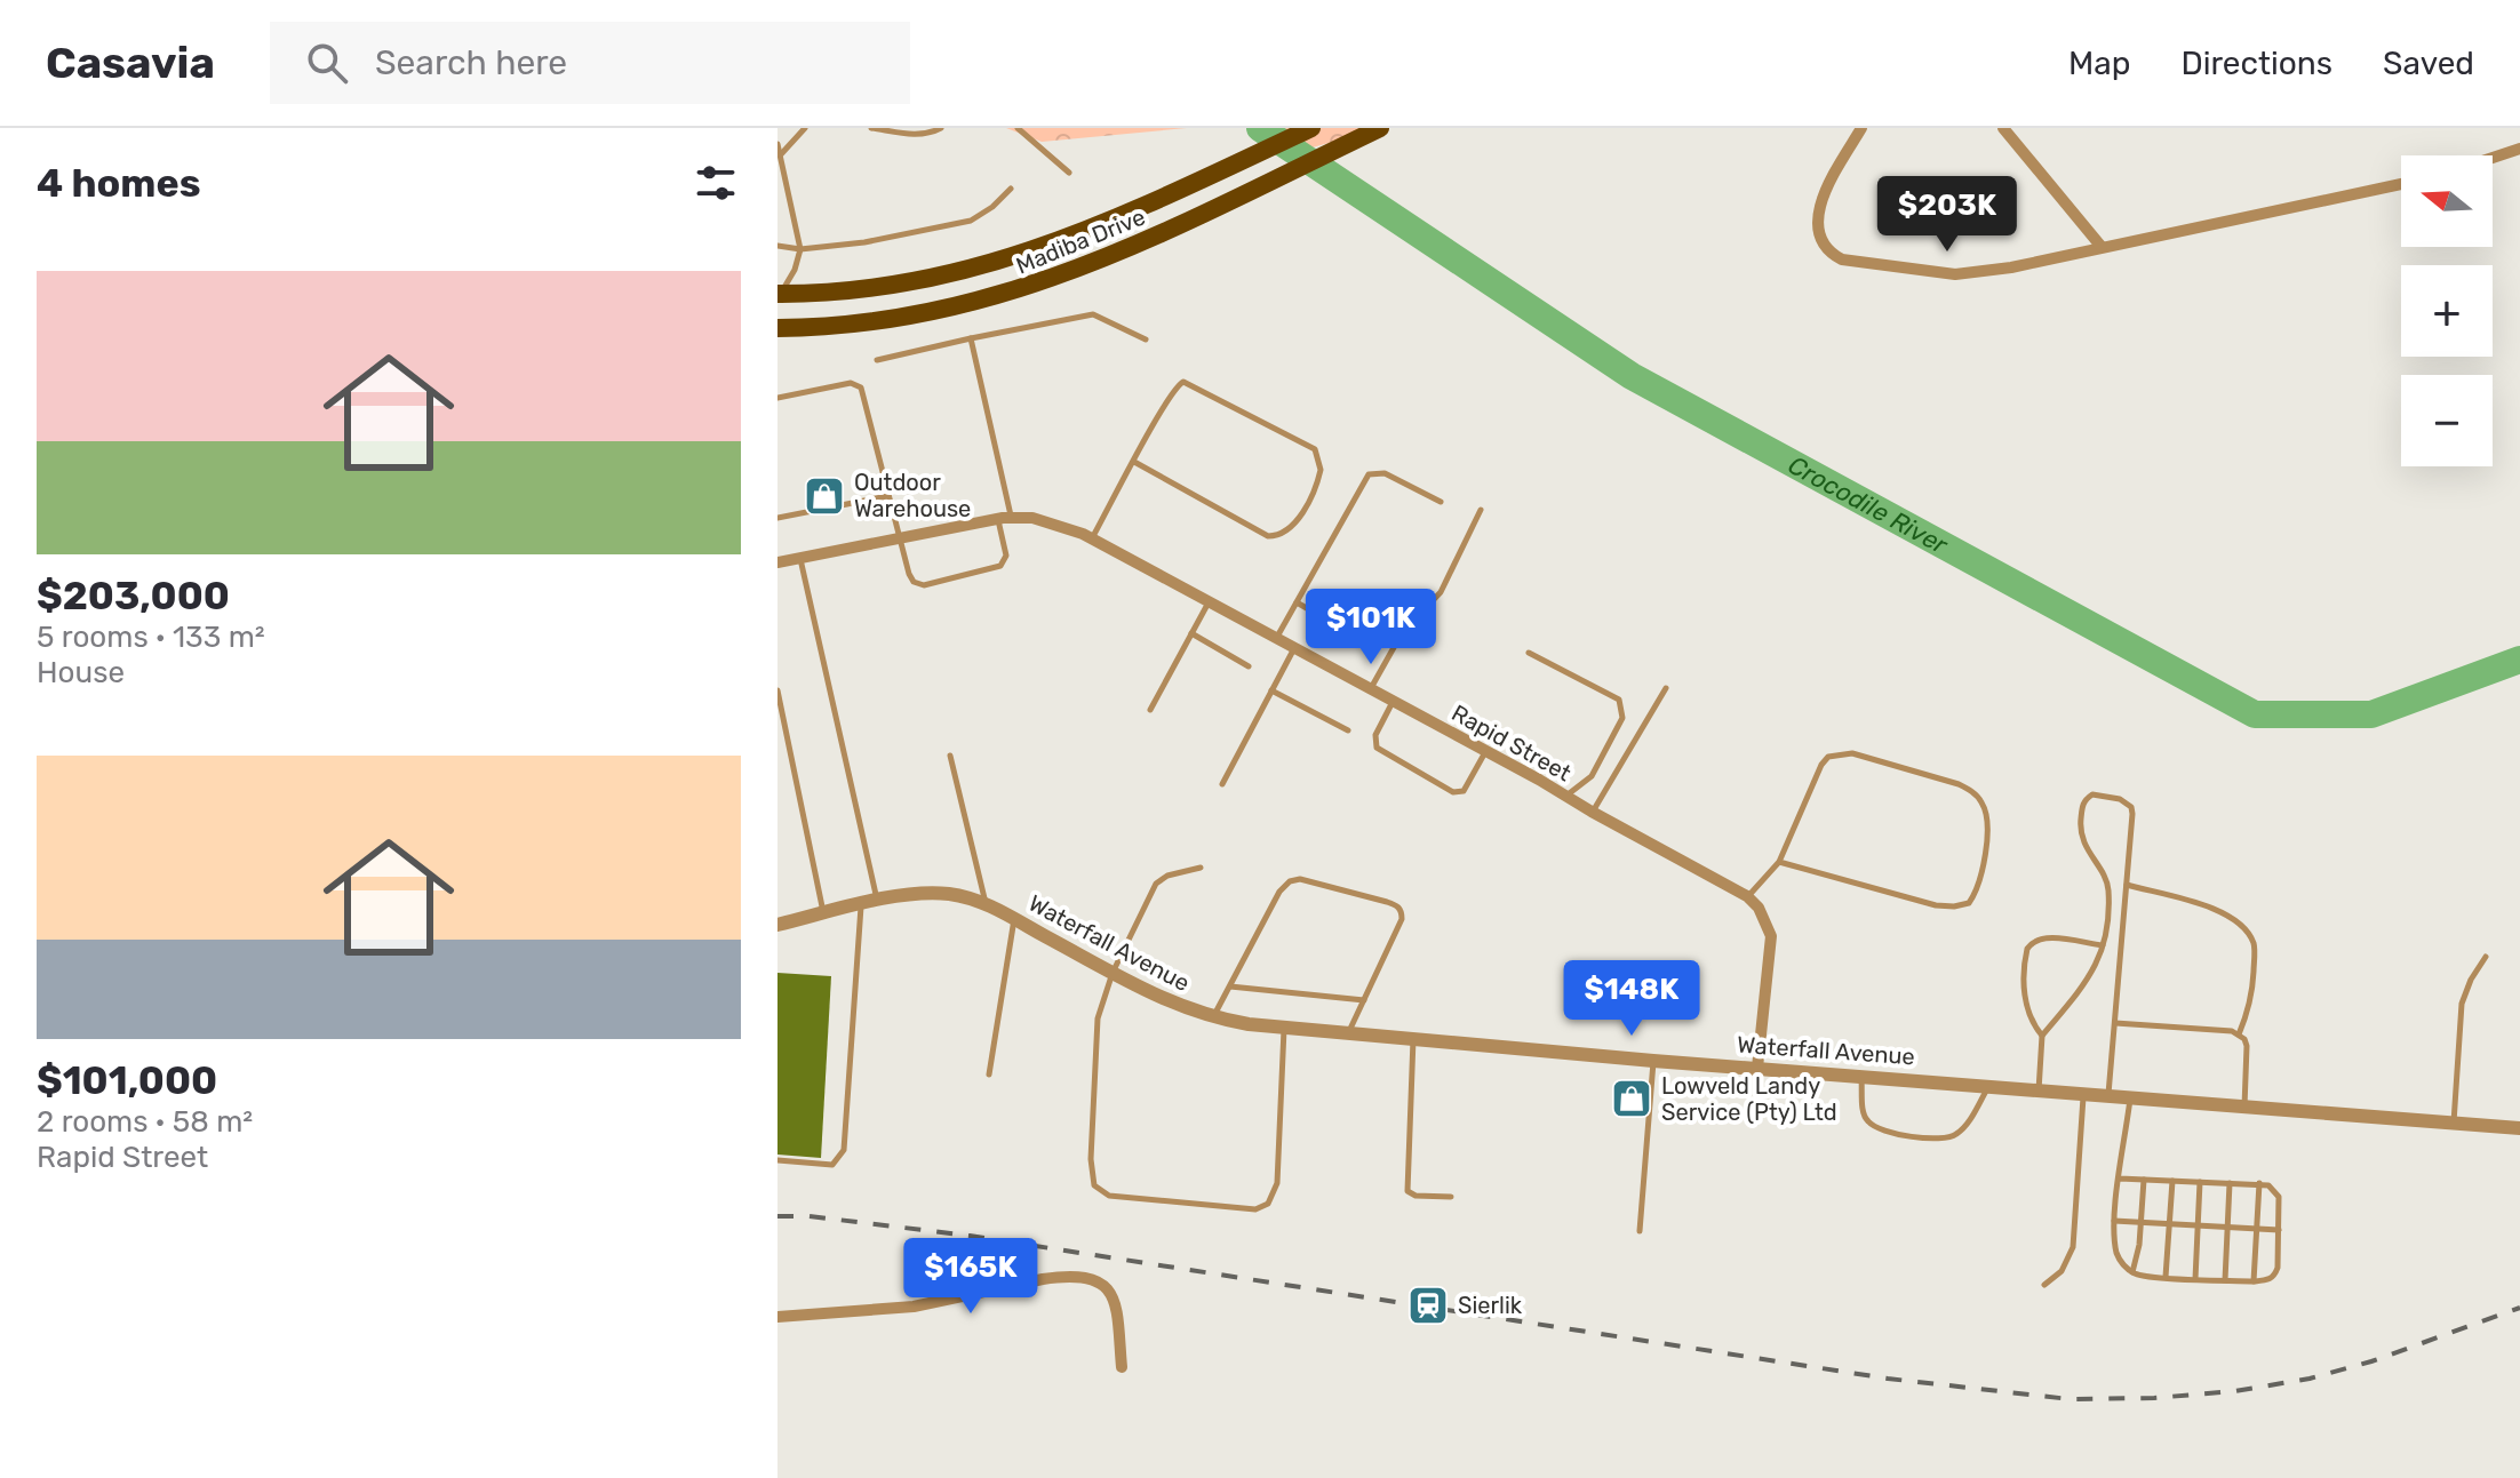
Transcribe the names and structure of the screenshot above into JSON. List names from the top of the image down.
{
  "streets": {
    "main road": ["Madiba Drive"],
    "street": ["Rapid Street", "Waterfall Avenue"]
  },
  "water": ["Crocodile River"],
  "places": {
    "shop": ["Outdoor Warehouse", "Lowveld Landy Service (Pty) Ltd"],
    "station": ["Sierlik"]
  },
  "north": "left",
  "page": {
    "header": "Casavia",
    "search": "Search here",
    "nav": ["Map", "Directions", "Saved"],
    "heading": "4 homes",
    "map_buttons": ["+", "−"],
    "price": [
      "$203K",
      "$101K",
      "$148K",
      "$165K"
    ],
    "list": [
      {
        "name": "$203,000",
        "note": "5 rooms · 133 m² · House"
      },
      {
        "name": "$101,000",
        "note": "2 rooms · 58 m² · Rapid Street"
      }
    ]
  }
}
